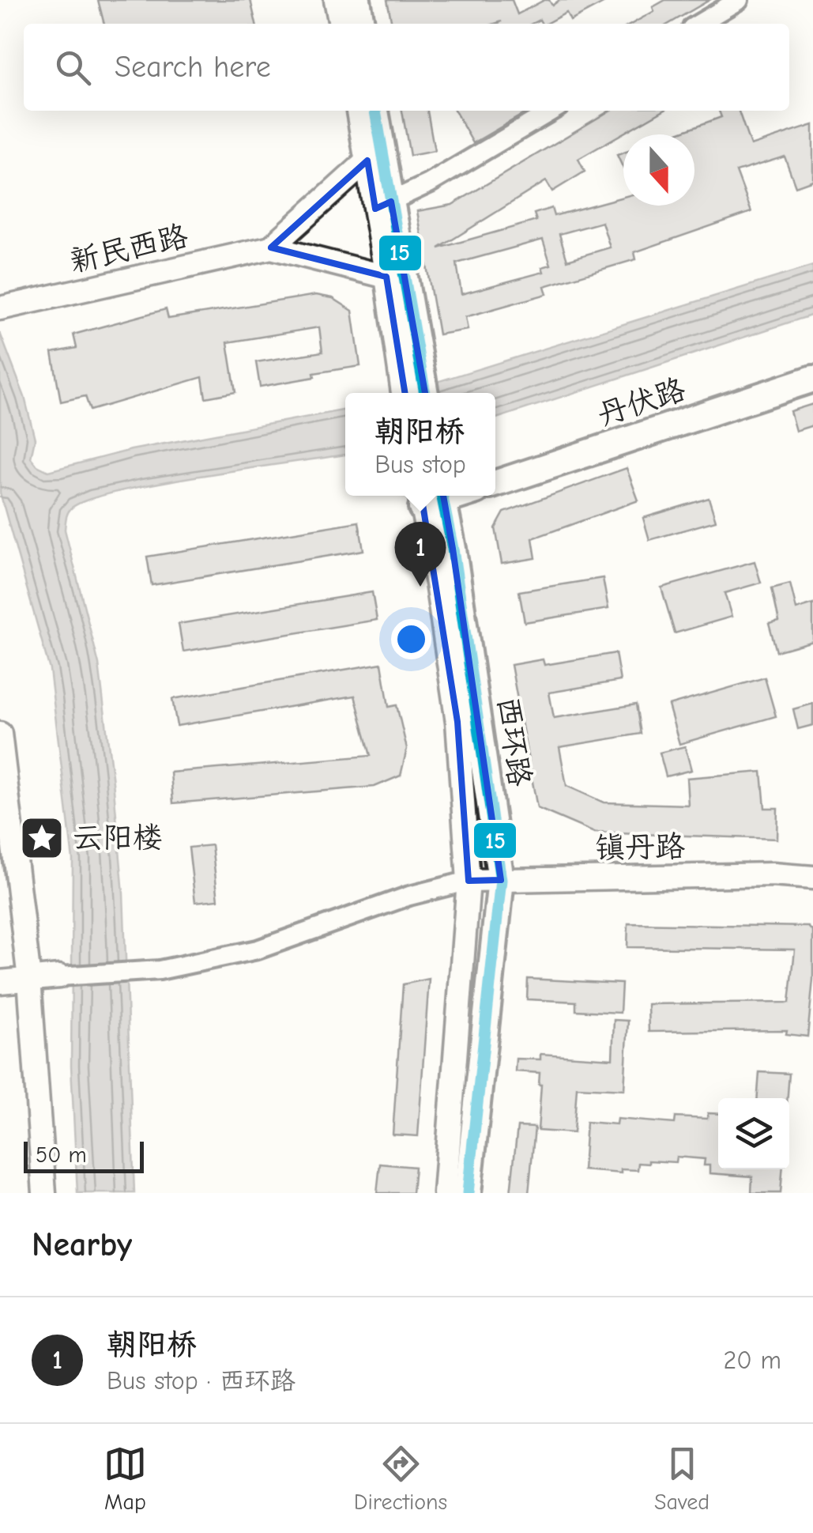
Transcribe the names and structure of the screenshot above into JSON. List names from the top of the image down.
{
  "streets": {
    "main road": ["丹伏路", "西环路"],
    "street": ["新民西路", "镇丹路"]
  },
  "crossings": [
    ["西环路", "镇丹路"]
  ],
  "places": {
    "place": ["云阳楼"]
  },
  "lines": ["transit line 15"],
  "scale_bar": "50 m",
  "north": "bottom",
  "page": {
    "search": "Search here",
    "popup": ["朝阳桥", "Bus stop"],
    "pins": "1",
    "scale": "50 m",
    "heading": "Nearby",
    "list": [
      {
        "mark": "1",
        "name": "朝阳桥",
        "note": "Bus stop · 西环路",
        "value": "20 m"
      }
    ],
    "nav": ["Map", "Directions", "Saved"]
  }
}
